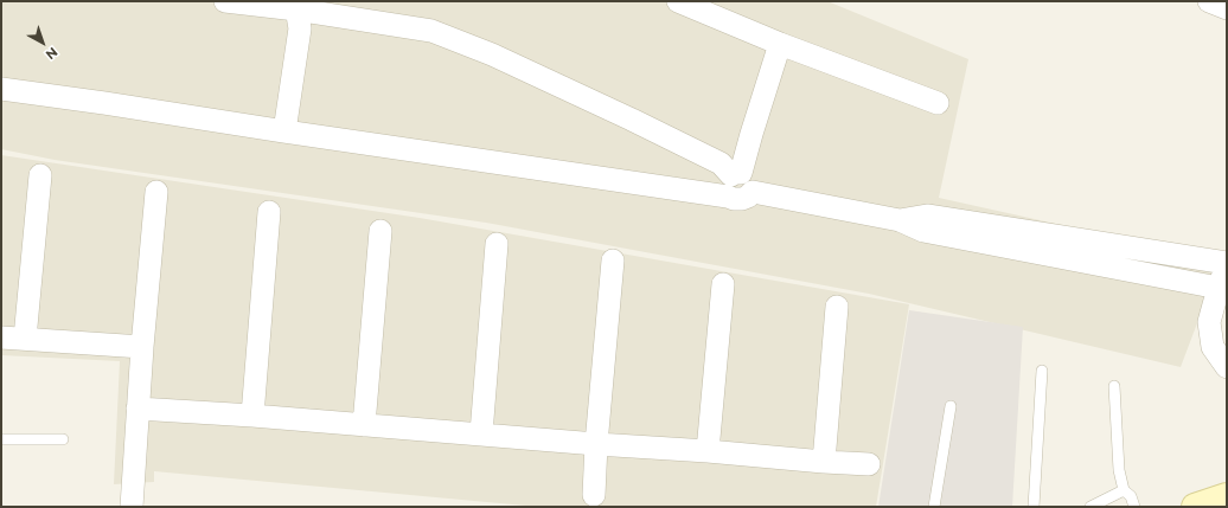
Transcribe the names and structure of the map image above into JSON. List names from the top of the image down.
{
  "north": "bottom right"
}
